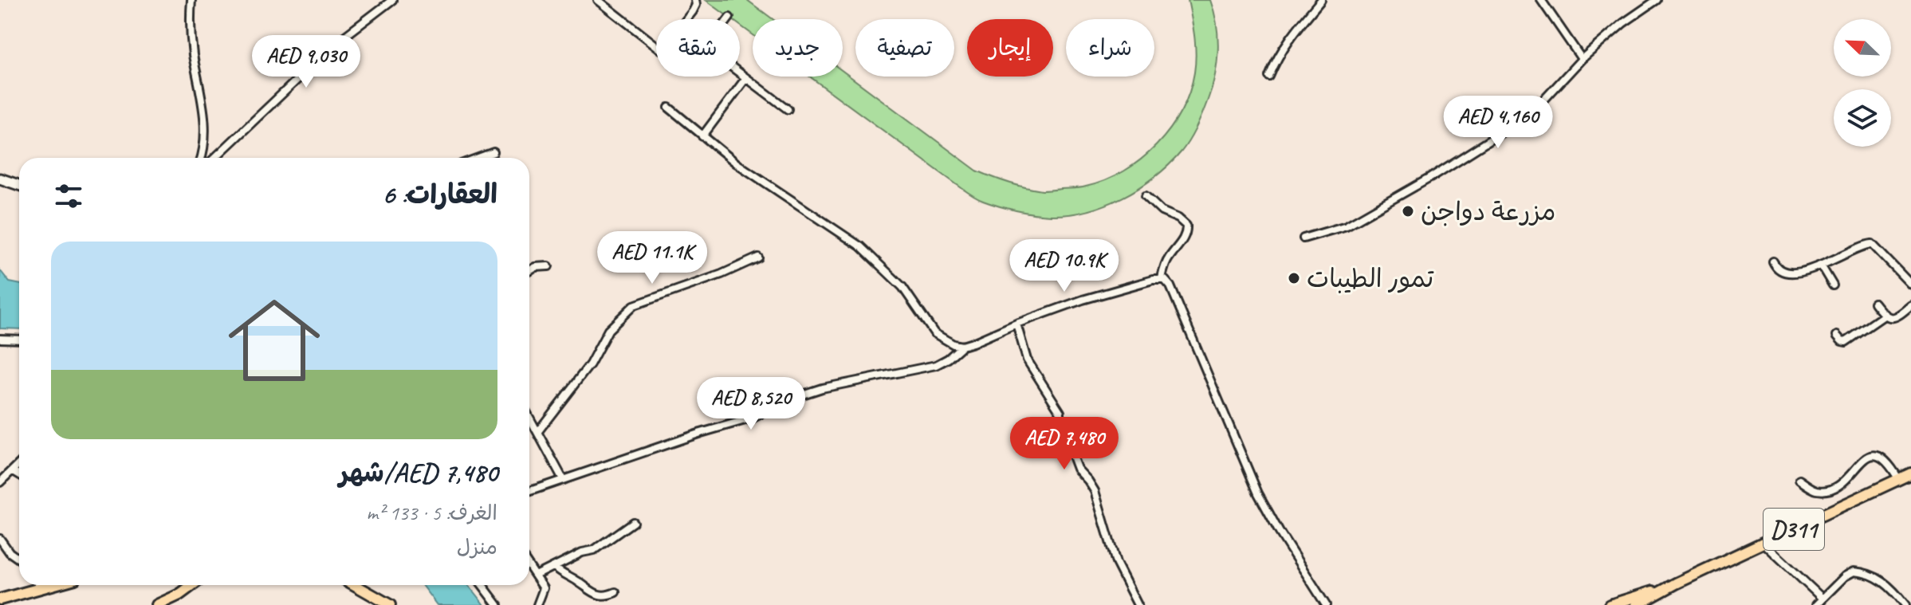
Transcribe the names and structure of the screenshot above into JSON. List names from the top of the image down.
{
  "streets": {
    "main road": ["D311"]
  },
  "places": ["مزرعة دواجن", "تمور الطيبات"],
  "north": "top left",
  "page": {
    "chip": [
      "شراء",
      "إيجار",
      "تصفية",
      "جديد",
      "شقة"
    ],
    "price": [
      "AED 9,030",
      "AED 4,160",
      "AED 11.1K",
      "AED 10.9K",
      "AED 8,520",
      "AED 7,480"
    ],
    "heading": "العقارات: 6",
    "list": [
      {
        "name": "AED 7,480/شهر",
        "note": "الغرف: 5 · 133 m² · منزل"
      }
    ]
  }
}
